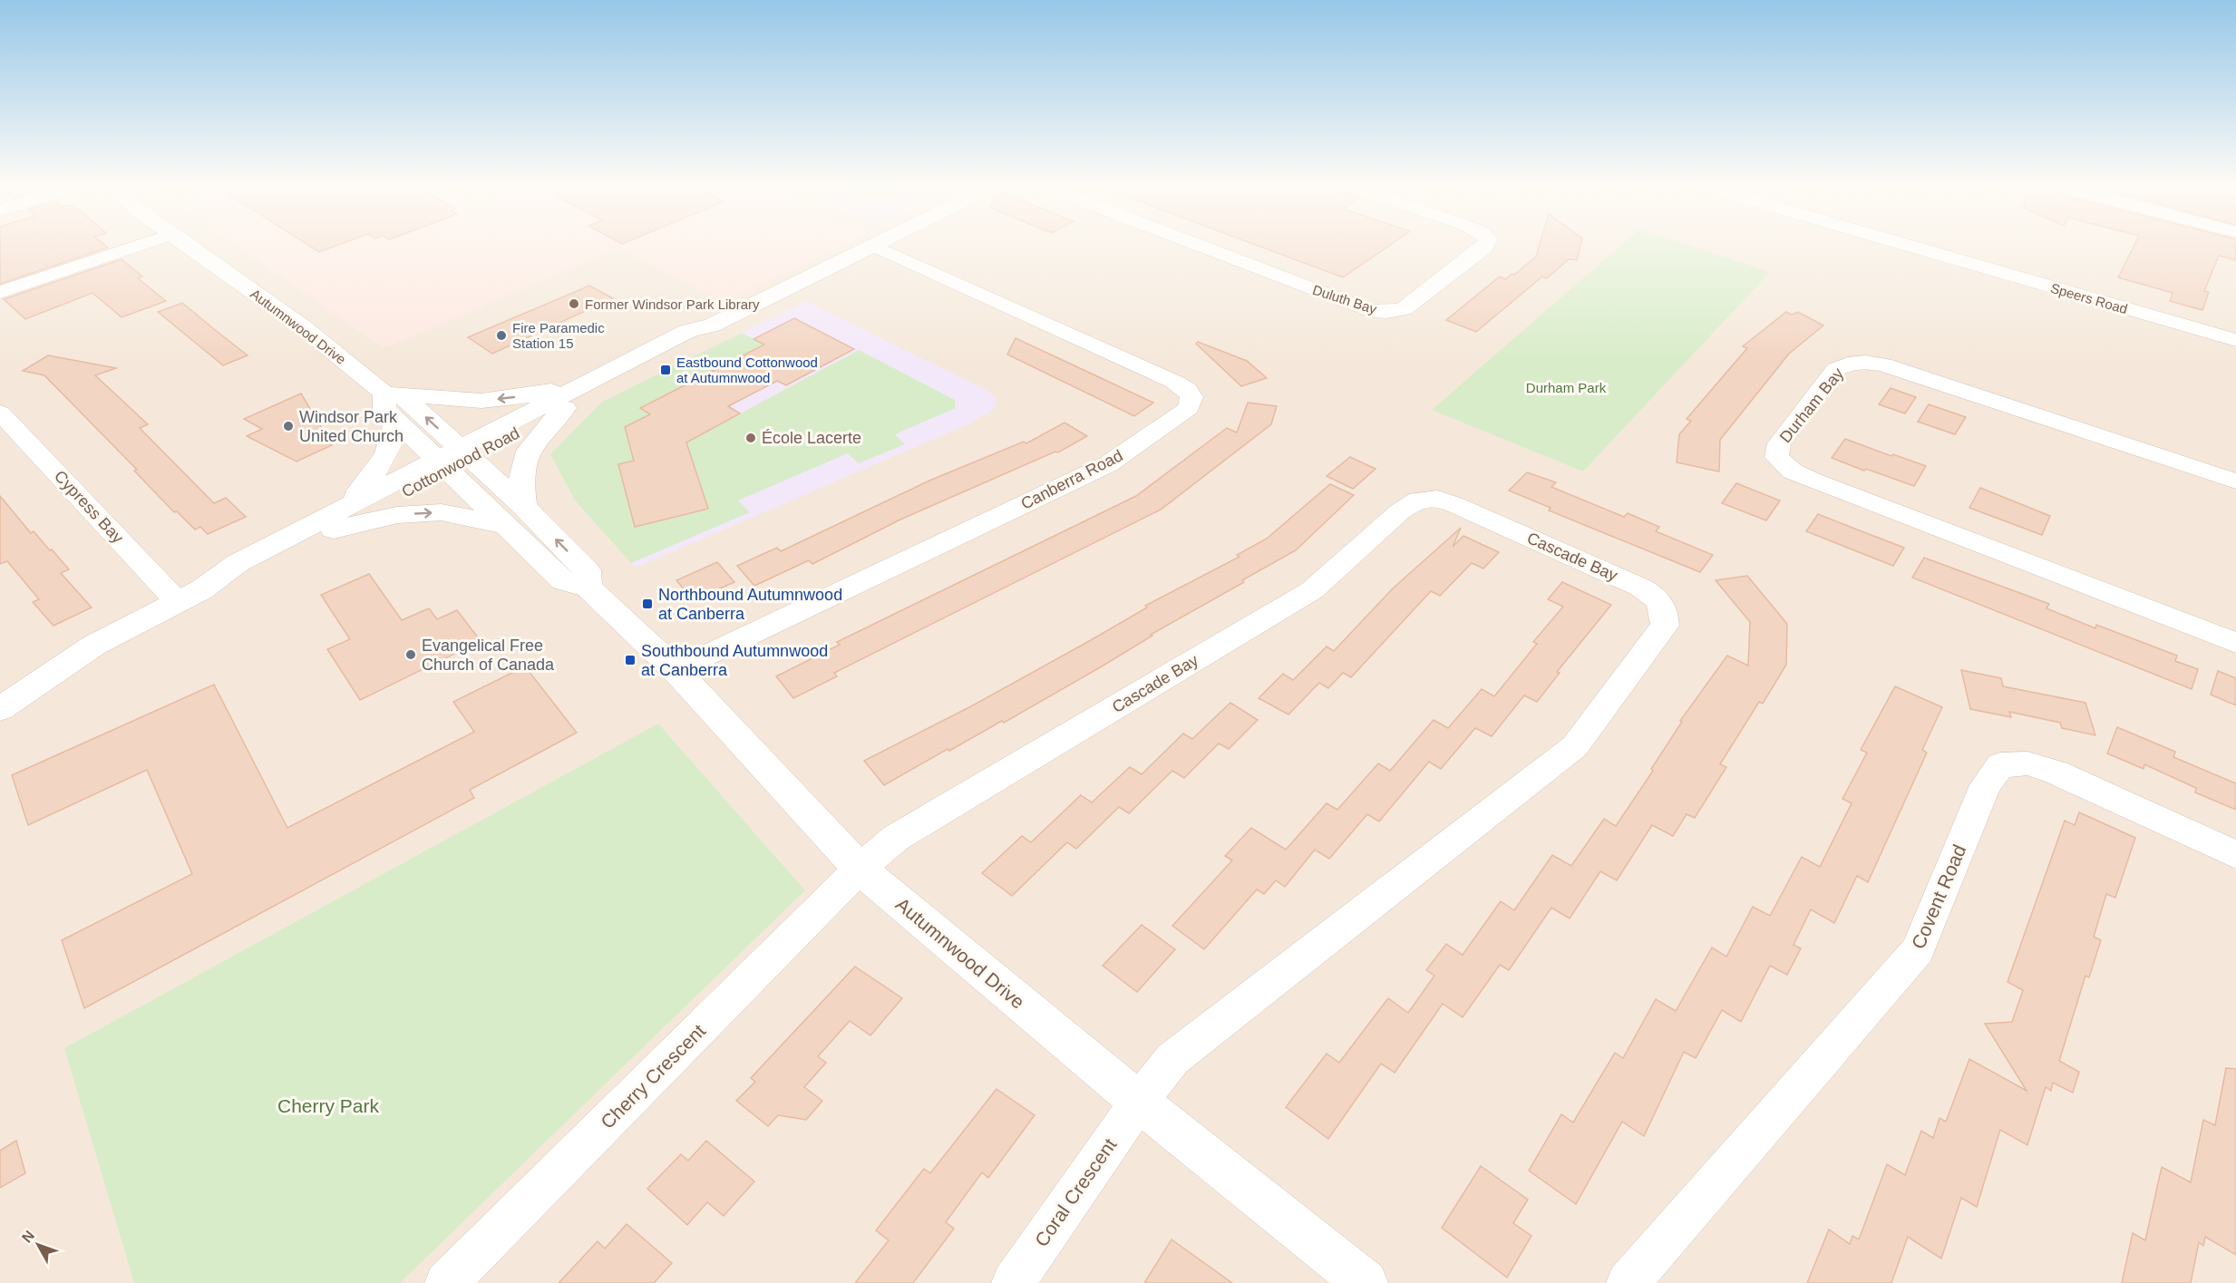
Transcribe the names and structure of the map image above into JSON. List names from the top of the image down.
{
  "streets": {
    "street": [
      "Speers Road",
      "Duluth Bay",
      "Autumnwood Drive",
      "Durham Bay",
      "Cottonwood Road",
      "Canberra Road",
      "Cypress Bay",
      "Cascade Bay",
      "Covent Road",
      "Cherry Crescent",
      "Coral Crescent"
    ]
  },
  "crossings": [
    ["Autumnwood Drive", "Cottonwood Road"],
    ["Autumnwood Drive", "Canberra Road"],
    ["Autumnwood Drive", "Cascade Bay"],
    ["Autumnwood Drive", "Cherry Crescent"],
    ["Autumnwood Drive", "Coral Crescent"],
    ["Cottonwood Road", "Canberra Road"],
    ["Cottonwood Road", "Cypress Bay"],
    ["Cascade Bay", "Cherry Crescent"],
    ["Cascade Bay", "Coral Crescent"]
  ],
  "parks": ["Durham Park", "Cherry Park"],
  "places": {
    "other": [
      "Former Windsor Park Library",
      "Fire Paramedic Station 15",
      "Windsor Park United Church",
      "École Lacerte",
      "Evangelical Free Church of Canada"
    ],
    "transit": ["Eastbound Cottonwood at Autumnwood", "Northbound Autumnwood at Canberra", "Southbound Autumnwood at Canberra"]
  },
  "north": "top left"
}
